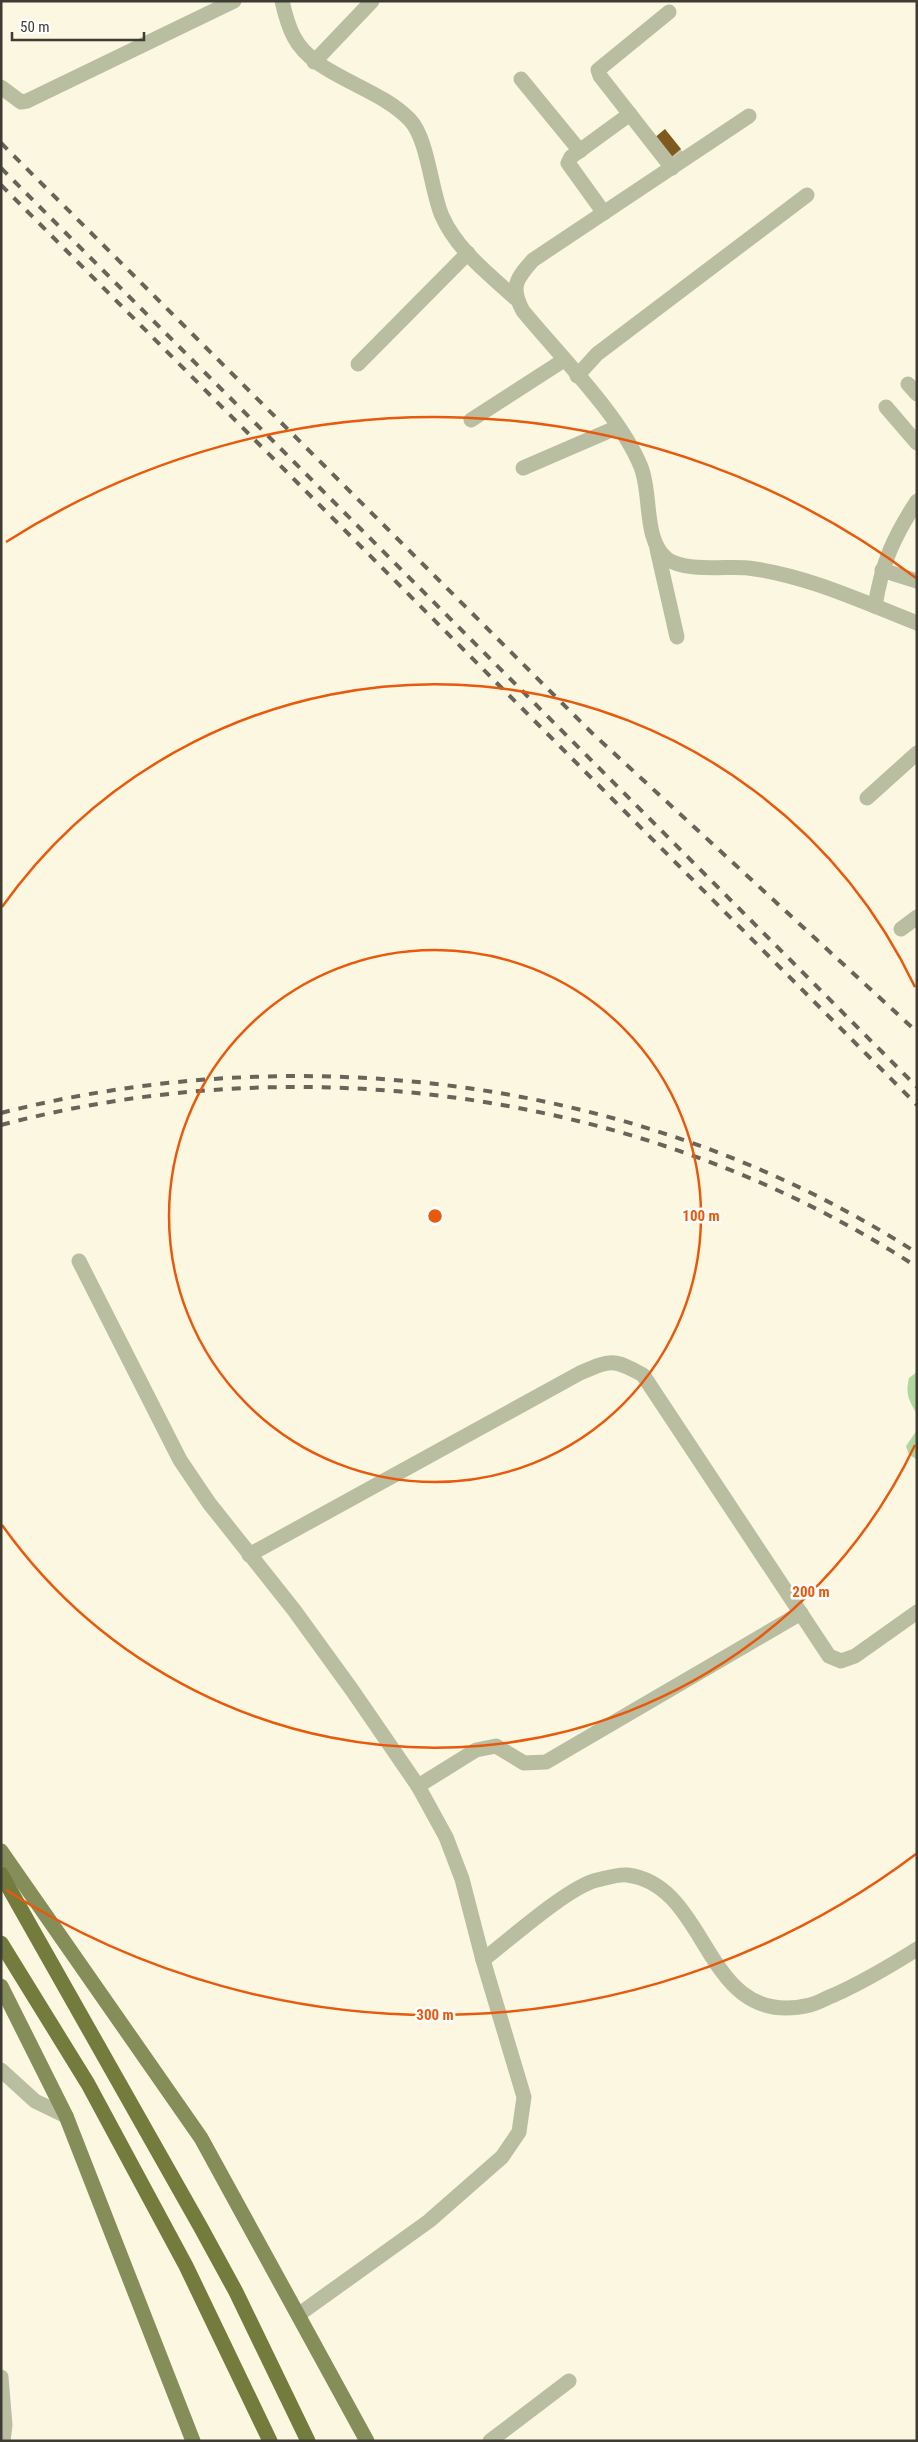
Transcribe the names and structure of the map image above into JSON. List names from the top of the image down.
{
  "scale_bar": "50 m",
  "rings": ["100 m", "200 m", "300 m"]
}
